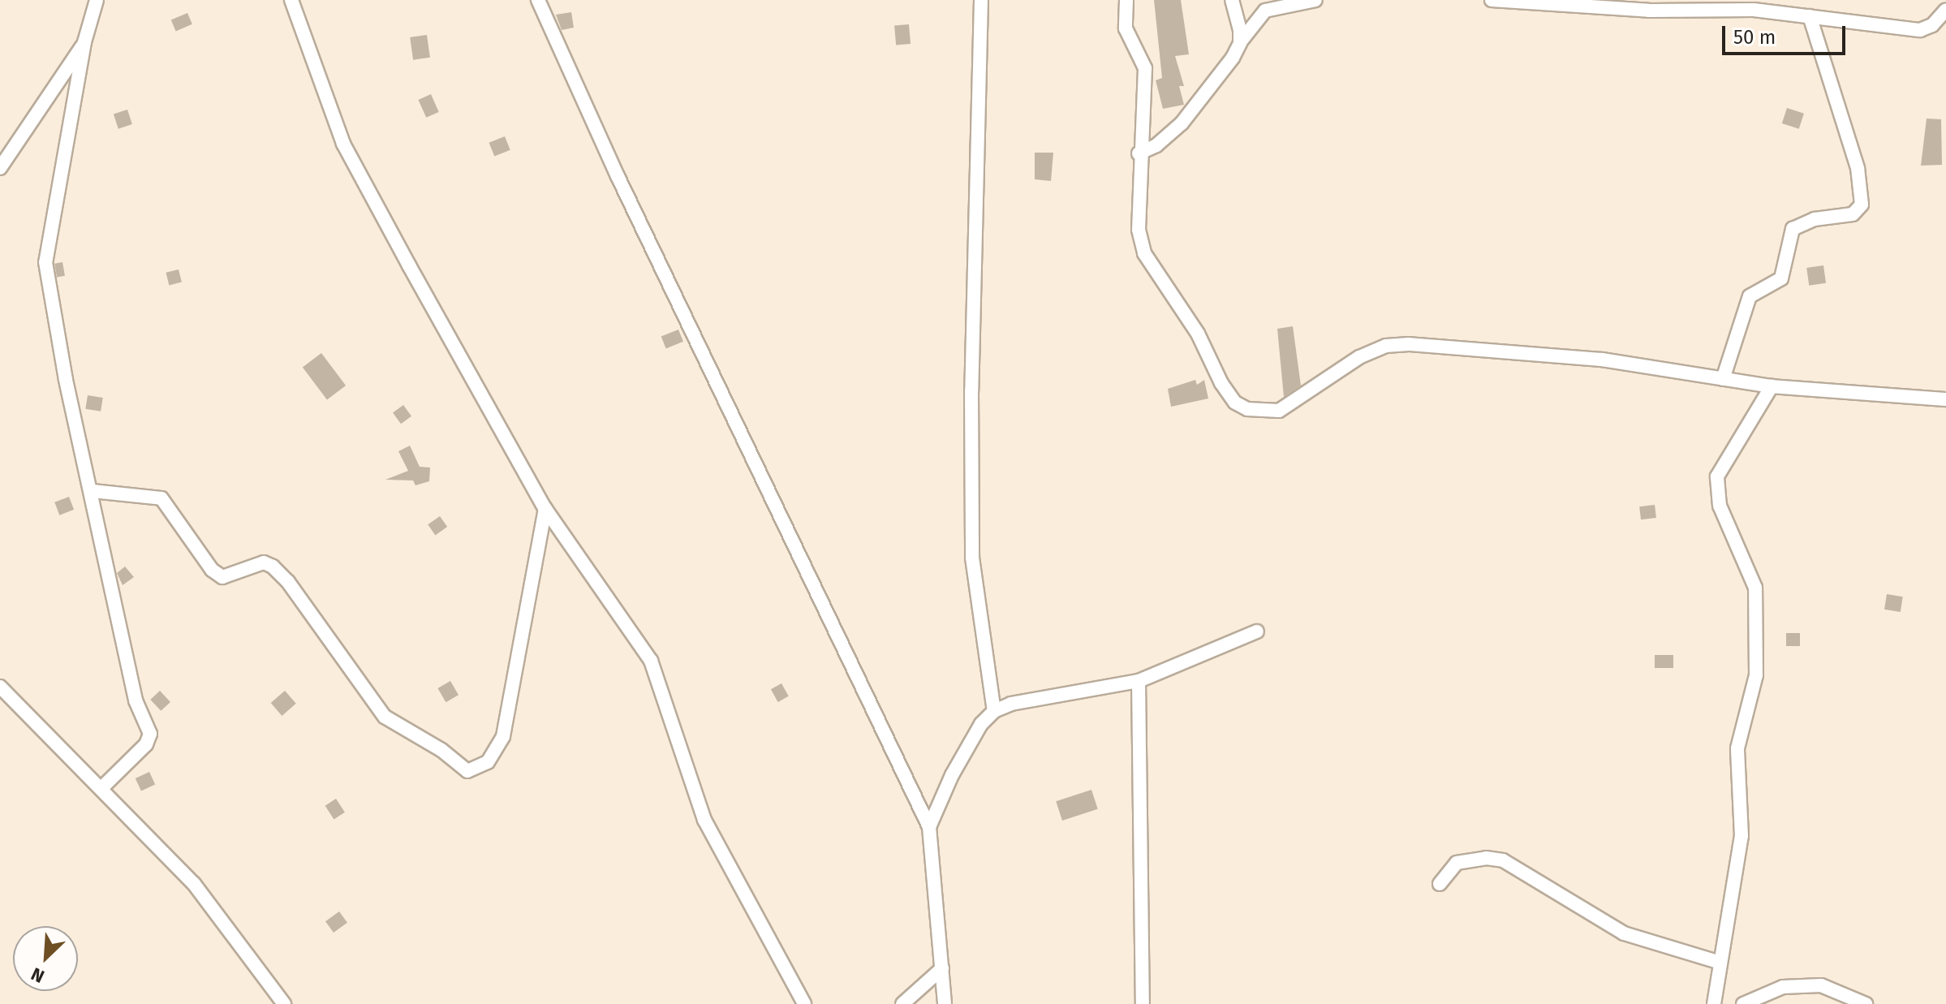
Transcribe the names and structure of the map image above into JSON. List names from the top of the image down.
{
  "scale_bar": "50 m",
  "north": "bottom left"
}
